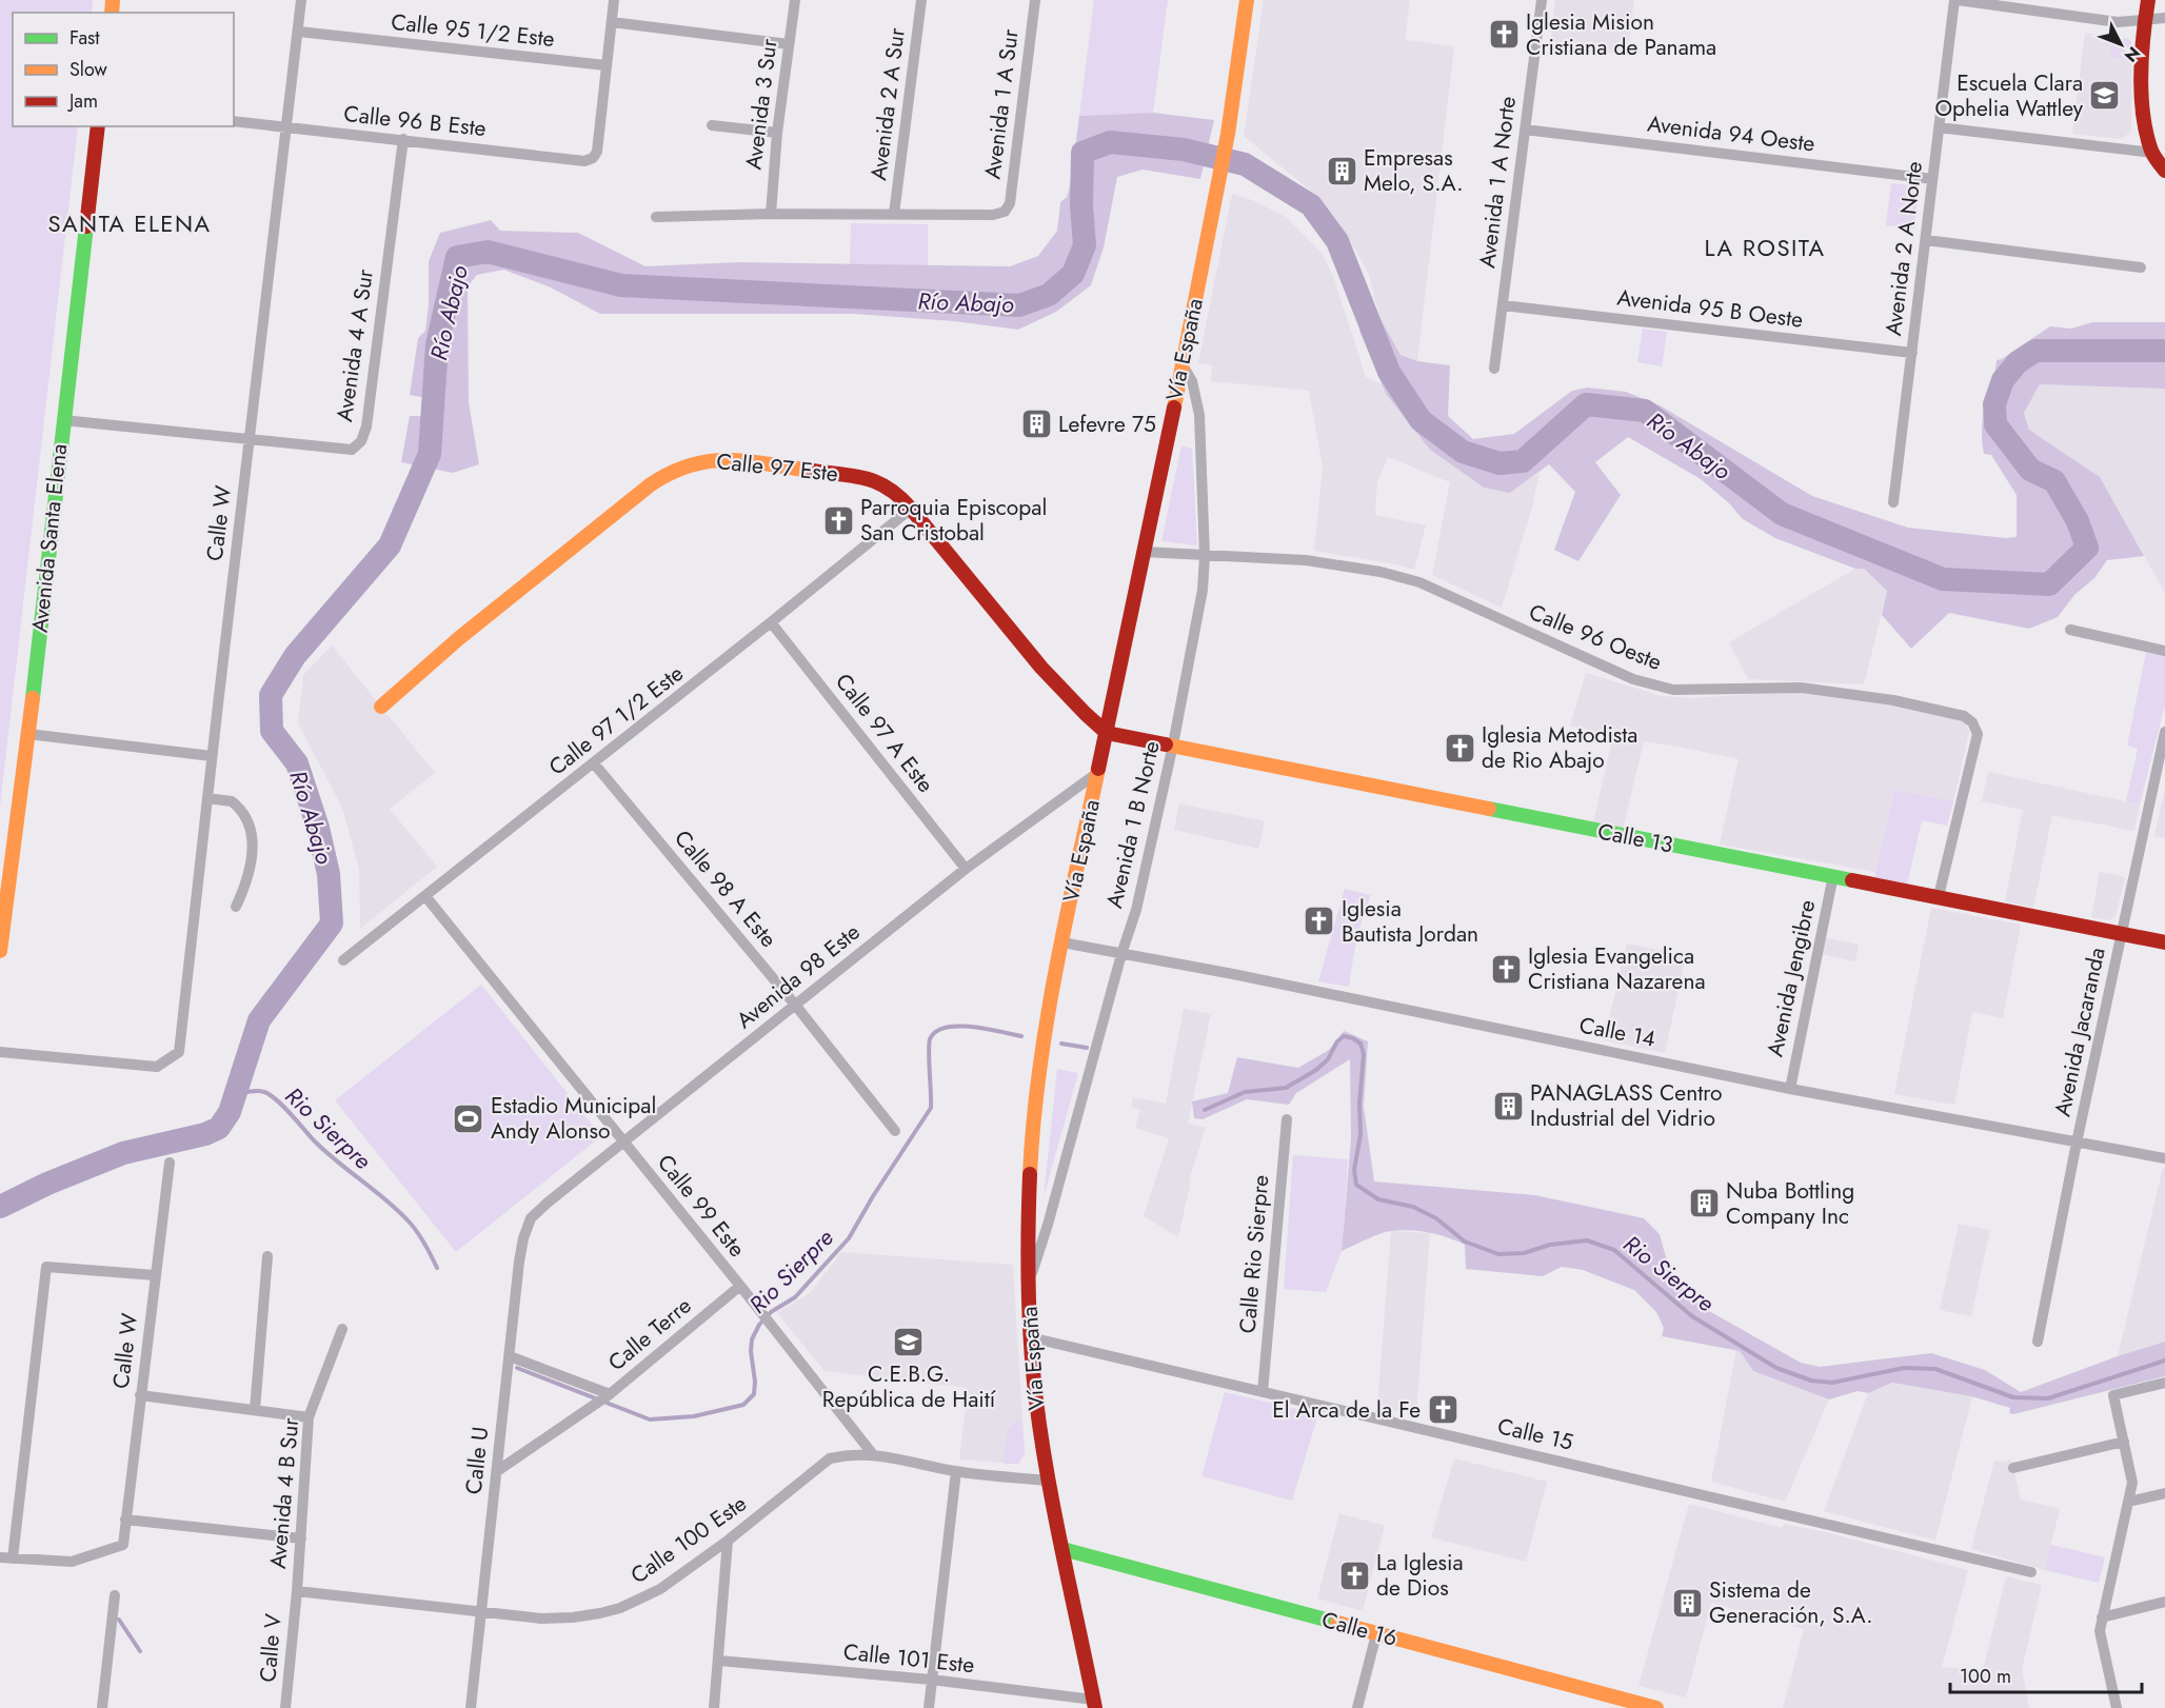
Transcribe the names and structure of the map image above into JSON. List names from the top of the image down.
{
  "streets": {
    "street": [
      "Calle 95 1/2 Este",
      "Avenida 3 Sur",
      "Avenida 2 A Sur",
      "Avenida 1 A Sur",
      "Calle 96 B Este",
      "Avenida 94 Oeste",
      "Avenida 1 A Norte",
      "Avenida 2 A Norte",
      "Avenida 95 B Oeste",
      "Avenida 4 A Sur",
      "Vía España",
      "Calle 97 Este",
      "Calle W",
      "Avenida Santa Elena",
      "Calle 96 Oeste",
      "Calle 97 1/2 Este",
      "Calle 97 A Este",
      "Avenida 1 B Norte",
      "Calle 13",
      "Calle 98 A Este",
      "Avenida 98 Este",
      "Avenida Jengibre",
      "Calle 14",
      "Avenida Jacaranda",
      "Calle 99 Este",
      "Calle Rio Sierpre",
      "Calle Terre",
      "Calle 15",
      "Calle U",
      "Avenida 4 B Sur",
      "Calle 100 Este",
      "Calle 16",
      "Calle V",
      "Calle 101 Este"
    ]
  },
  "crossings": [
    ["Calle 95 1/2 Este", "Calle 96 B Este"],
    ["Calle 95 1/2 Este", "Calle W"],
    ["Avenida 2 A Sur", "Avenida 1 A Sur"],
    ["Calle 96 B Este", "Avenida 4 A Sur"],
    ["Calle 96 B Este", "Calle W"],
    ["Avenida 94 Oeste", "Avenida 1 A Norte"],
    ["Avenida 94 Oeste", "Avenida 2 A Norte"],
    ["Avenida 1 A Norte", "Avenida 95 B Oeste"],
    ["Avenida 2 A Norte", "Avenida 95 B Oeste"],
    ["Avenida 4 A Sur", "Calle W"],
    ["Avenida 4 A Sur", "Avenida Santa Elena"],
    ["Vía España", "Calle 97 Este"],
    ["Vía España", "Calle 96 Oeste"],
    ["Vía España", "Avenida 1 B Norte"],
    ["Vía España", "Calle 13"],
    ["Vía España", "Avenida 98 Este"],
    ["Vía España", "Calle 14"],
    ["Vía España", "Calle 15"],
    ["Vía España", "Calle 100 Este"],
    ["Vía España", "Calle 16"],
    ["Vía España", "Calle 101 Este"],
    ["Calle 97 Este", "Calle 97 1/2 Este"],
    ["Calle 97 Este", "Calle 13"],
    ["Calle 96 Oeste", "Avenida 1 B Norte"],
    ["Calle 96 Oeste", "Calle 13"],
    ["Calle 97 1/2 Este", "Calle 97 A Este"],
    ["Calle 97 1/2 Este", "Calle 98 A Este"],
    ["Calle 97 1/2 Este", "Calle 99 Este"],
    ["Calle 97 A Este", "Avenida 98 Este"],
    ["Avenida 1 B Norte", "Calle 13"],
    ["Avenida 1 B Norte", "Calle 14"],
    ["Calle 13", "Avenida Jengibre"],
    ["Calle 13", "Avenida Jacaranda"],
    ["Calle 98 A Este", "Avenida 98 Este"],
    ["Avenida 98 Este", "Calle 99 Este"],
    ["Avenida 98 Este", "Calle U"],
    ["Avenida Jengibre", "Calle 14"],
    ["Calle 14", "Avenida Jacaranda"],
    ["Calle 99 Este", "Calle Terre"],
    ["Calle 99 Este", "Calle 100 Este"],
    ["Calle Rio Sierpre", "Calle 15"],
    ["Calle Terre", "Calle U"],
    ["Calle U", "Calle 100 Este"],
    ["Avenida 4 B Sur", "Calle 100 Este"],
    ["Avenida 4 B Sur", "Calle V"],
    ["Calle 100 Este", "Calle V"]
  ],
  "districts": ["SANTA ELENA", "LA ROSITA"],
  "water": ["Río Abajo", "Rio Sierpre"],
  "places": {
    "church": [
      "Iglesia Mision Cristiana de Panama",
      "Parroquia Episcopal San Cristobal",
      "Iglesia Metodista de Rio Abajo",
      "Iglesia Bautista Jordan",
      "Iglesia Evangelica Cristiana Nazarena",
      "El Arca de la Fe",
      "La Iglesia de Dios"
    ],
    "school or university": ["Escuela Clara Ophelia Wattley", "C.E.B.G. República de Haití"],
    "building": [
      "Empresas Melo, S.A.",
      "Lefevre 75",
      "PANAGLASS Centro Industrial del Vidrio",
      "Nuba Bottling Company Inc",
      "Sistema de Generación, S.A."
    ],
    "sports": ["Estadio Municipal Andy Alonso"]
  },
  "legend": ["Fast", "Slow", "Jam"],
  "scale_bar": "100 m",
  "north": "bottom right"
}
